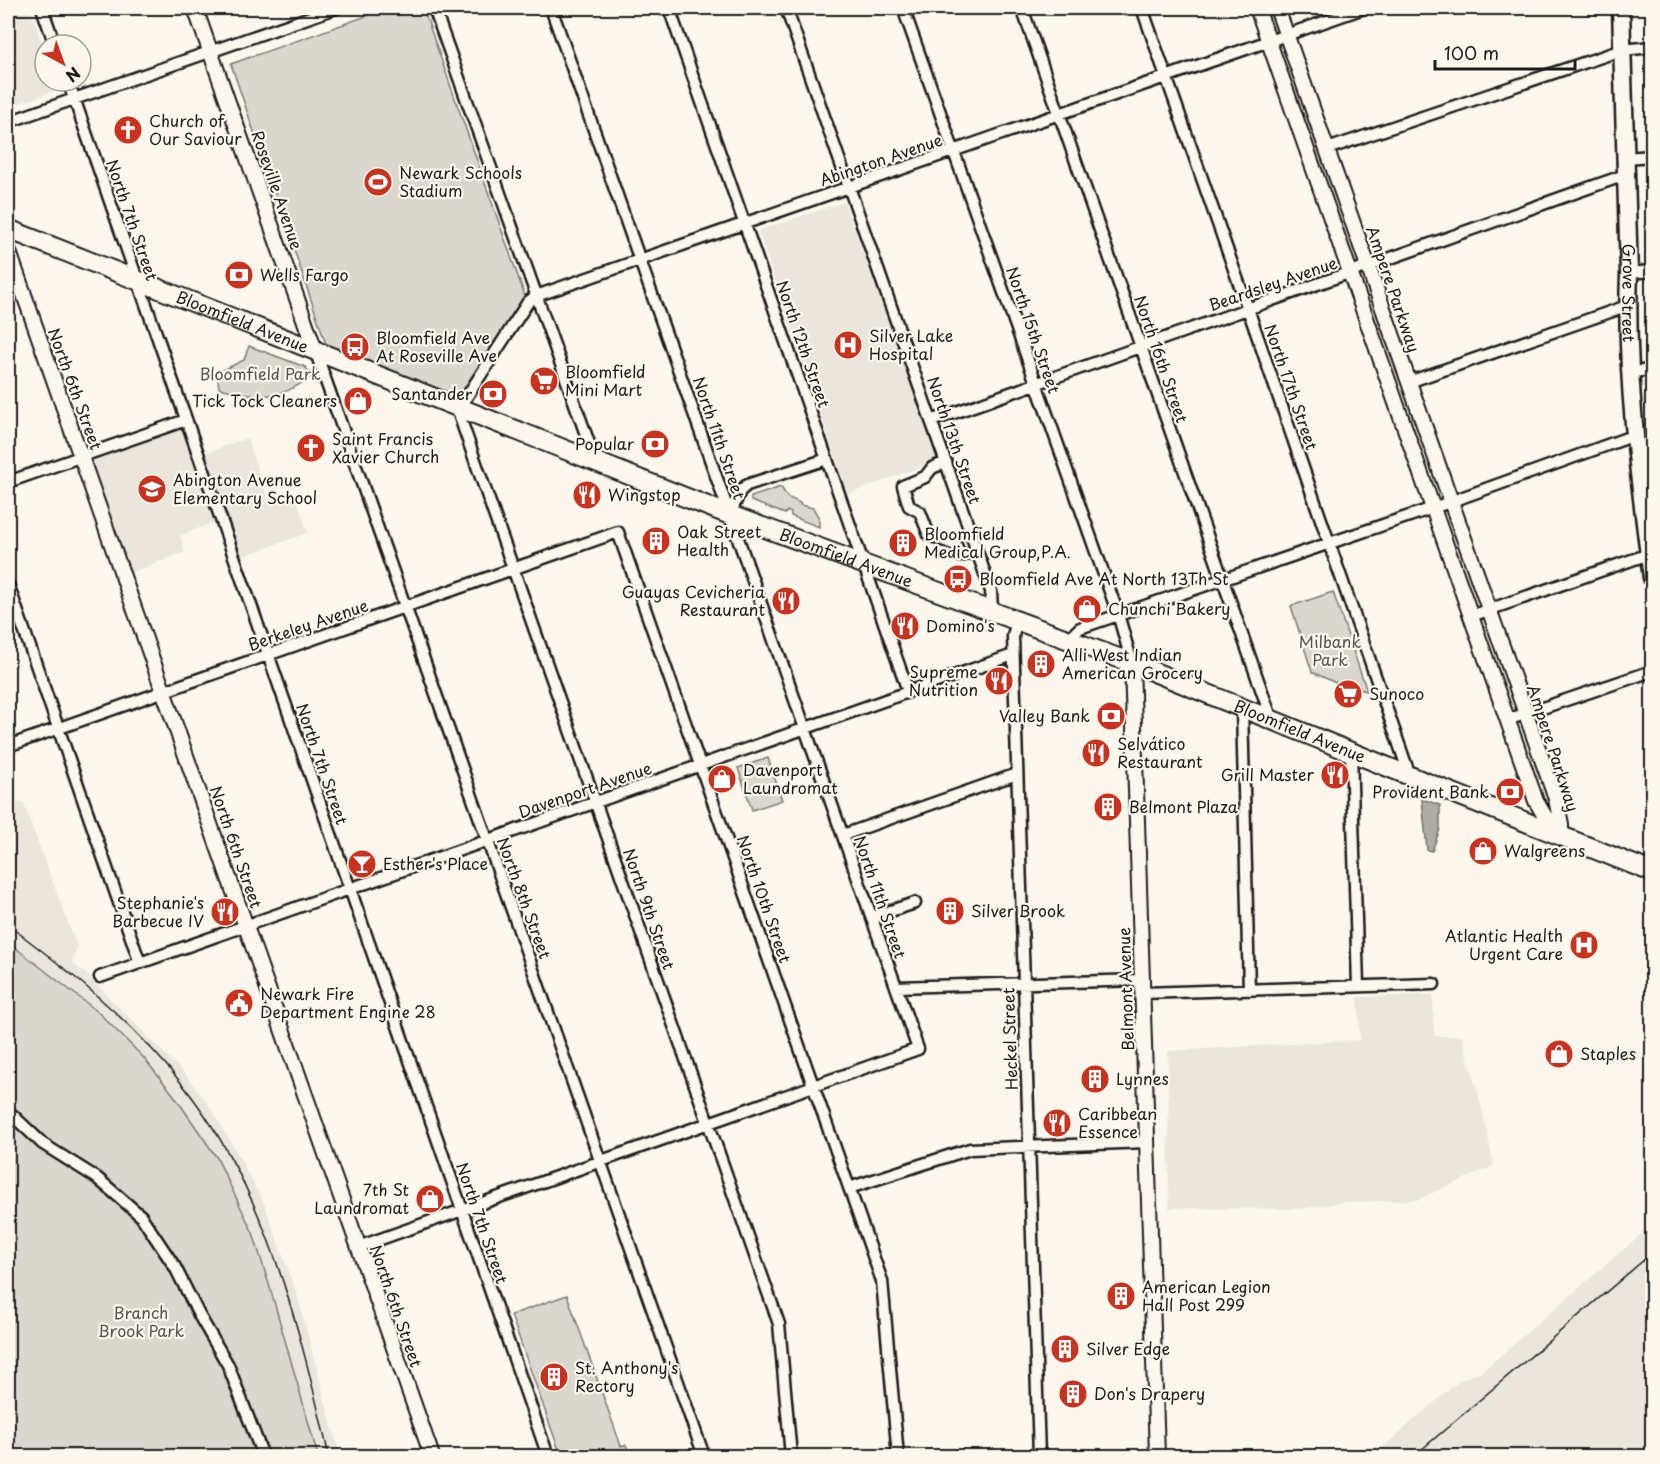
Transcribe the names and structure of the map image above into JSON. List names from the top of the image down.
{
  "streets": {
    "main road": ["Grove Street", "Bloomfield Avenue"],
    "street": [
      "Abington Avenue",
      "Roseville Avenue",
      "North 7th Street",
      "Beardsley Avenue",
      "Ampere Parkway",
      "North 15th Street",
      "North 12th Street",
      "North 16th Street",
      "North 17th Street",
      "North 6th Street",
      "North 11th Street",
      "North 13th Street",
      "Berkeley Avenue",
      "Davenport Avenue",
      "North 8th Street",
      "North 10th Street",
      "North 9th Street",
      "Belmont Avenue",
      "Heckel Street"
    ]
  },
  "crossings": [
    ["Abington Avenue", "Ampere Parkway"],
    ["Abington Avenue", "North 15th Street"],
    ["Abington Avenue", "North 12th Street"],
    ["Abington Avenue", "North 16th Street"],
    ["Abington Avenue", "North 17th Street"],
    ["Abington Avenue", "North 11th Street"],
    ["Abington Avenue", "North 13th Street"],
    ["Roseville Avenue", "Bloomfield Avenue"],
    ["Roseville Avenue", "North 8th Street"],
    ["North 7th Street", "Bloomfield Avenue"],
    ["North 7th Street", "Berkeley Avenue"],
    ["North 7th Street", "Davenport Avenue"],
    ["Beardsley Avenue", "Ampere Parkway"],
    ["Beardsley Avenue", "Grove Street"],
    ["Beardsley Avenue", "North 15th Street"],
    ["Beardsley Avenue", "North 16th Street"],
    ["Beardsley Avenue", "North 17th Street"],
    ["Beardsley Avenue", "North 13th Street"],
    ["Ampere Parkway", "Bloomfield Avenue"],
    ["Bloomfield Avenue", "North 15th Street"],
    ["Bloomfield Avenue", "North 12th Street"],
    ["Bloomfield Avenue", "North 16th Street"],
    ["Bloomfield Avenue", "North 17th Street"],
    ["Bloomfield Avenue", "North 11th Street"],
    ["Bloomfield Avenue", "North 13th Street"],
    ["Bloomfield Avenue", "North 8th Street"],
    ["Bloomfield Avenue", "North 9th Street"],
    ["Bloomfield Avenue", "Belmont Avenue"],
    ["Bloomfield Avenue", "Heckel Street"],
    ["North 15th Street", "Belmont Avenue"],
    ["North 12th Street", "Davenport Avenue"],
    ["North 6th Street", "Berkeley Avenue"],
    ["North 6th Street", "Davenport Avenue"],
    ["North 11th Street", "Davenport Avenue"],
    ["North 11th Street", "North 10th Street"],
    ["Berkeley Avenue", "North 8th Street"],
    ["Berkeley Avenue", "North 10th Street"],
    ["Berkeley Avenue", "North 9th Street"],
    ["Davenport Avenue", "North 8th Street"],
    ["Davenport Avenue", "North 10th Street"],
    ["Davenport Avenue", "North 9th Street"],
    ["Davenport Avenue", "Heckel Street"]
  ],
  "parks": ["Bloomfield Park", "Milbank Park", "Branch Brook Park"],
  "places": {
    "church": ["Church of Our Saviour", "Saint Francis Xavier Church"],
    "sports": ["Newark Schools Stadium"],
    "bank": [
      "Wells Fargo",
      "Santander",
      "Popular",
      "Valley Bank",
      "Provident Bank"
    ],
    "hospital": ["Silver Lake Hospital", "Atlantic Health Urgent Care"],
    "bus stop": ["Bloomfield Ave At Roseville Ave", "Bloomfield Ave At North 13Th St"],
    "supermarket": ["Bloomfield Mini Mart", "Sunoco"],
    "shop": [
      "Tick Tock Cleaners",
      "Chunchi Bakery",
      "Davenport Laundromat",
      "Walgreens",
      "Staples",
      "7th St Laundromat"
    ],
    "school or university": ["Abington Avenue Elementary School"],
    "restaurant": [
      "Wingstop",
      "Guayas Cevicheria Restaurant",
      "Domino's",
      "Supreme Nutrition",
      "Selvático Restaurant",
      "Grill Master",
      "Stephanie's Barbecue IV",
      "Caribbean Essence"
    ],
    "building": [
      "Oak Street Health",
      "Bloomfield Medical Group,P.A.",
      "Alli West Indian American Grocery",
      "Belmont Plaza",
      "Silver Brook",
      "Lynnes",
      "American Legion Hall Post 299",
      "Silver Edge",
      "St. Anthony's Rectory",
      "Don's Drapery"
    ],
    "bar": ["Esther's Place"],
    "public building": ["Newark Fire Department Engine 28"]
  },
  "scale_bar": "100 m",
  "north": "bottom right"
}
